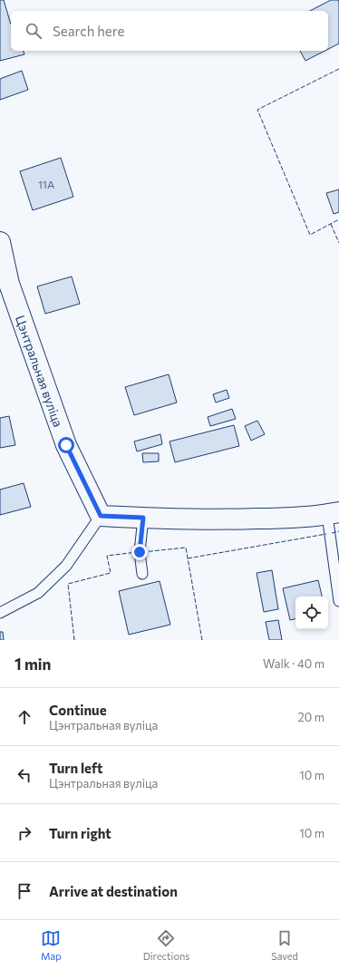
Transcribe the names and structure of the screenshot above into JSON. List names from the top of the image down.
{
  "streets": {
    "street": ["Цэнтральная вуліца"]
  },
  "house_numbers": ["11А"],
  "page": {
    "search": "Search here",
    "heading": ["1 min", "Walk · 40 m"],
    "list": [
      ["Continue", "Цэнтральная вуліца", "20 m"],
      ["Turn left", "Цэнтральная вуліца", "10 m"],
      ["Turn right", "10 m"],
      "Arrive at destination"
    ],
    "nav": ["Map", "Directions", "Saved"]
  }
}
